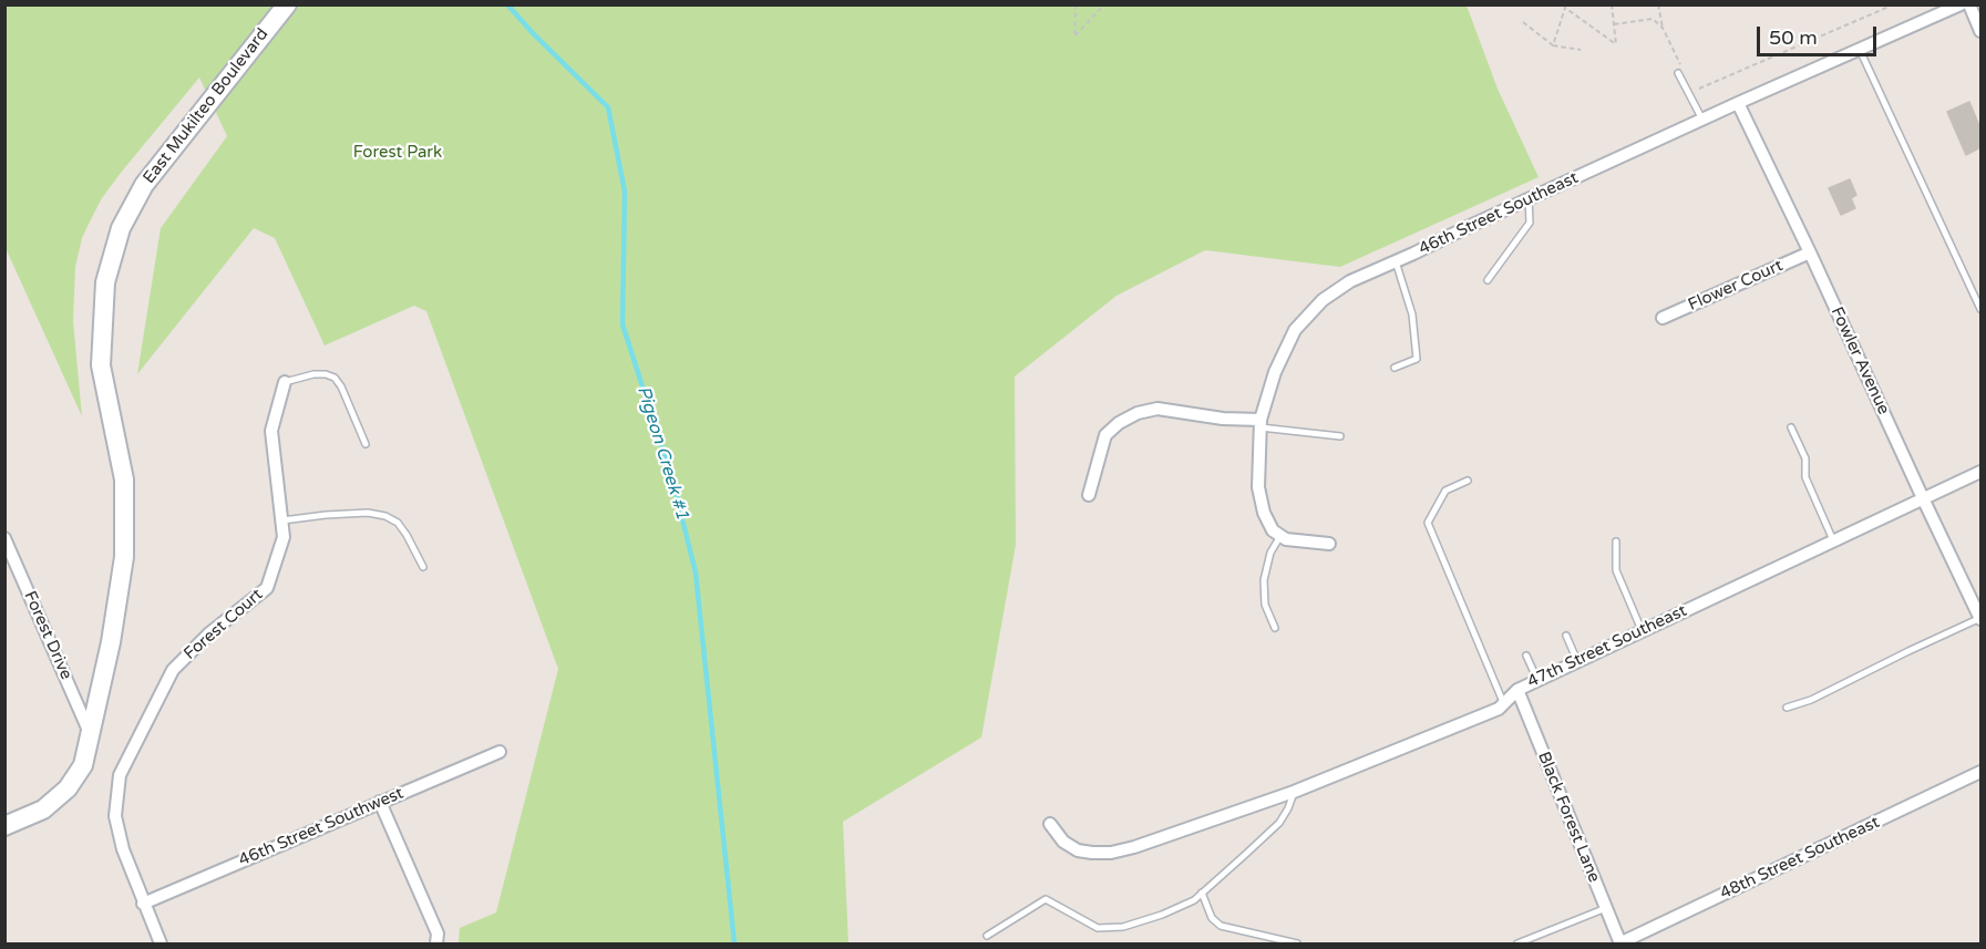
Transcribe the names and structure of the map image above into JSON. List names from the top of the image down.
{
  "streets": {
    "main road": ["East Mukilteo Boulevard"],
    "street": [
      "46th Street Southeast",
      "Flower Court",
      "Fowler Avenue",
      "Forest Court",
      "Forest Drive",
      "47th Street Southeast",
      "Black Forest Lane",
      "46th Street Southwest",
      "48th Street Southeast"
    ]
  },
  "crossings": [
    ["East Mukilteo Boulevard", "Forest Drive"],
    ["46th Street Southeast", "Fowler Avenue"],
    ["Flower Court", "Fowler Avenue"],
    ["Fowler Avenue", "47th Street Southeast"],
    ["Forest Court", "46th Street Southwest"],
    ["47th Street Southeast", "Black Forest Lane"],
    ["Black Forest Lane", "48th Street Southeast"]
  ],
  "water": ["Pigeon Creek #1"],
  "parks": ["Forest Park"],
  "scale_bar": "50 m"
}
